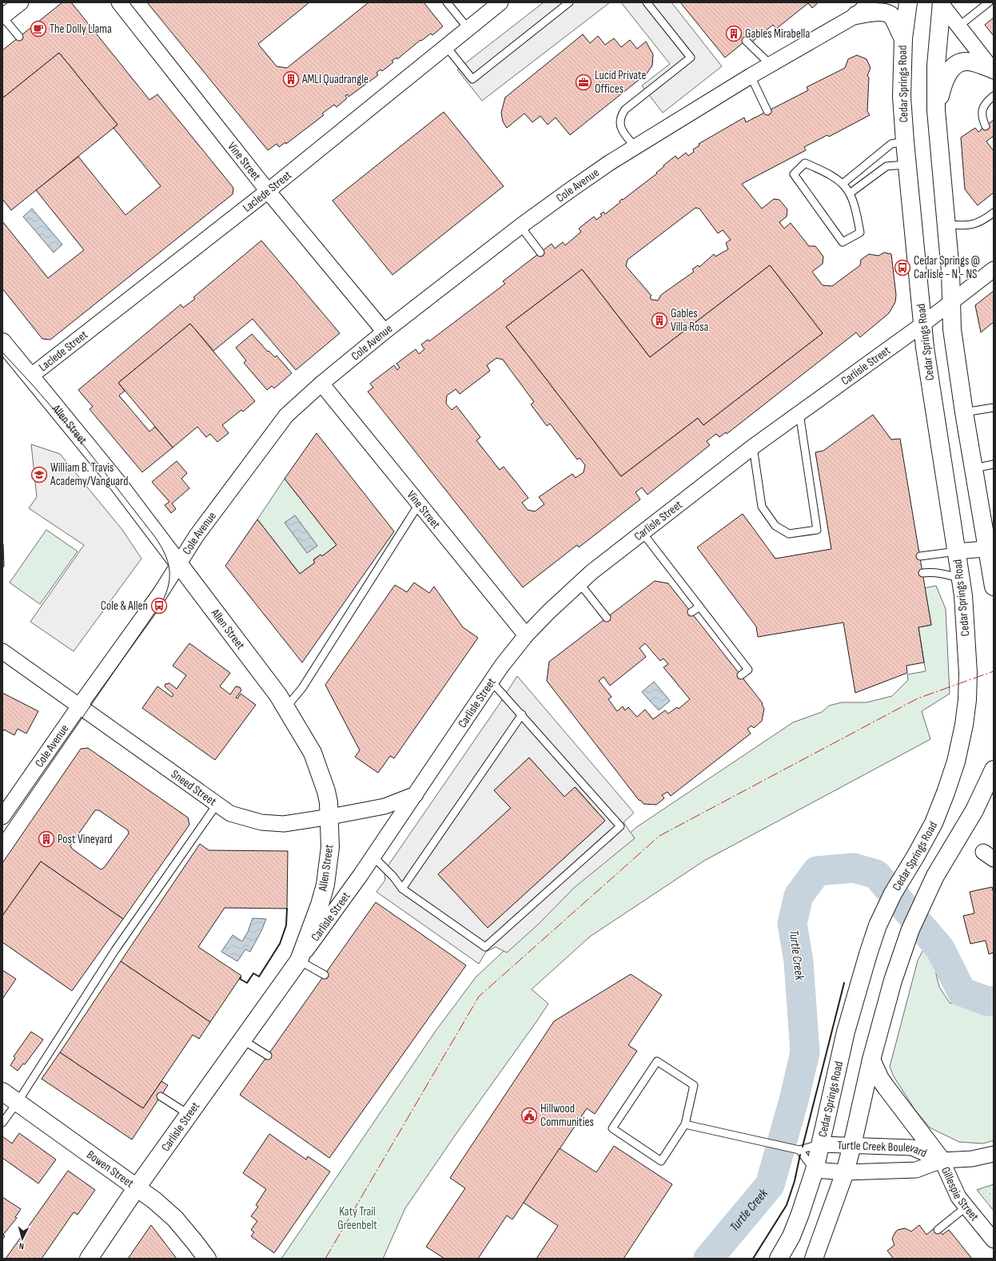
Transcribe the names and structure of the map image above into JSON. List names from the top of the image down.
{
  "streets": {
    "main road": [
      "Cedar Springs Road",
      "Carlisle Street",
      "Allen Street",
      "Bowen Street"
    ],
    "street": [
      "Vine Street",
      "Cole Avenue",
      "Laclede Street",
      "Sneed Street",
      "Turtle Creek Boulevard",
      "Gillespie Street"
    ]
  },
  "crossings": [
    ["Cedar Springs Road", "Carlisle Street"],
    ["Cedar Springs Road", "Turtle Creek Boulevard"],
    ["Vine Street", "Cole Avenue"],
    ["Vine Street", "Laclede Street"],
    ["Vine Street", "Carlisle Street"],
    ["Cole Avenue", "Allen Street"],
    ["Cole Avenue", "Sneed Street"],
    ["Laclede Street", "Allen Street"],
    ["Carlisle Street", "Allen Street"],
    ["Carlisle Street", "Sneed Street"],
    ["Carlisle Street", "Bowen Street"],
    ["Allen Street", "Sneed Street"],
    ["Turtle Creek Boulevard", "Gillespie Street"]
  ],
  "water": ["Turtle Creek"],
  "parks": ["Katy Trail Greenbelt"],
  "places": {
    "cafe": ["The Dolly Llama"],
    "building": [
      "Gables Mirabella",
      "AMLI Quadrangle",
      "Gables Villa Rosa",
      "Post Vineyard"
    ],
    "office": ["Lucid Private Offices"],
    "bus stop": ["Cedar Springs @ Carlisle - N - NS", "Cole & Allen"],
    "school or university": ["William B. Travis Academy/Vanguard"],
    "public building": ["Hillwood Communities"]
  },
  "north": "bottom"
}
